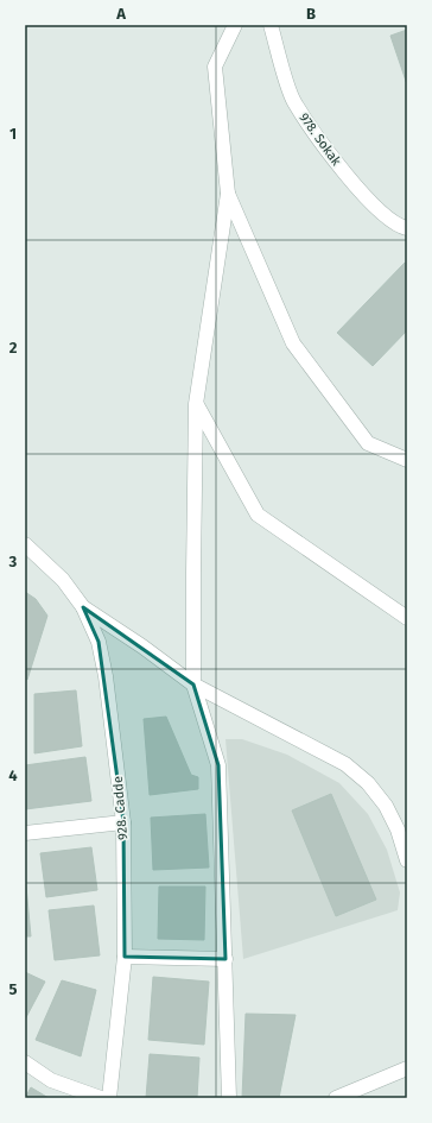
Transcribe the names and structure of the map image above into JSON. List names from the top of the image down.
{
  "streets": {
    "street": ["978. Sokak", "928. Cadde"]
  },
  "grid": {
    "columns": ["A", "B"],
    "rows": [
      "1",
      "2",
      "3",
      "4",
      "5"
    ]
  }
}
